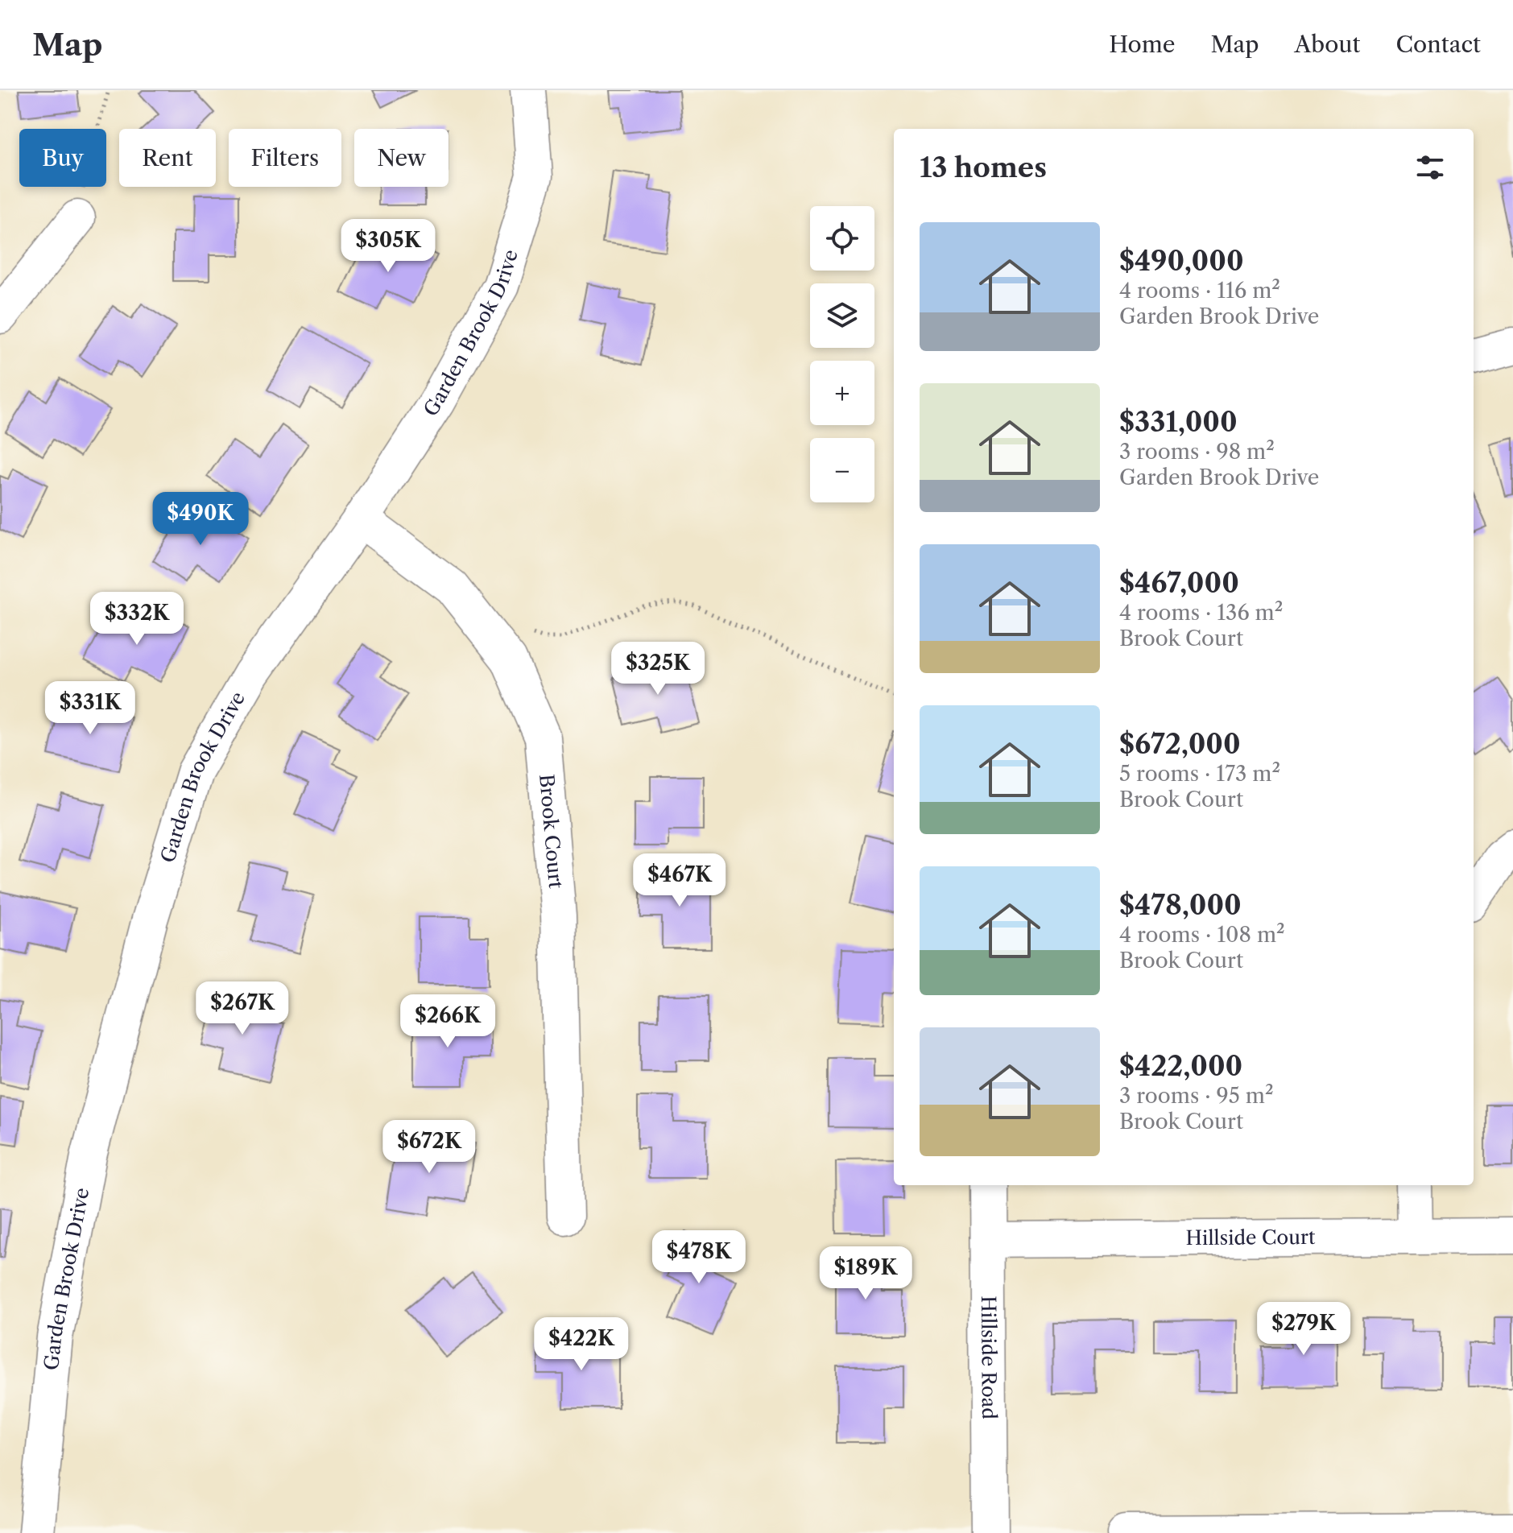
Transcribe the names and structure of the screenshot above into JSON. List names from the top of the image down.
{
  "streets": {
    "street": [
      "Garden Brook Drive",
      "Brook Court",
      "Hillside Court",
      "Hillside Road"
    ]
  },
  "crossings": [
    ["Garden Brook Drive", "Brook Court"],
    ["Hillside Court", "Hillside Road"]
  ],
  "page": {
    "header": "Map",
    "nav": [
      "Home",
      "Map",
      "About",
      "Contact"
    ],
    "chip": [
      "Buy",
      "Rent",
      "Filters",
      "New"
    ],
    "heading": "13 homes",
    "map_buttons": ["+", "−"],
    "list": [
      {
        "name": "$490,000",
        "note": "4 rooms · 116 m² · Garden Brook Drive"
      },
      {
        "name": "$331,000",
        "note": "3 rooms · 98 m² · Garden Brook Drive"
      },
      {
        "name": "$467,000",
        "note": "4 rooms · 136 m² · Brook Court"
      },
      {
        "name": "$672,000",
        "note": "5 rooms · 173 m² · Brook Court"
      },
      {
        "name": "$478,000",
        "note": "4 rooms · 108 m² · Brook Court"
      },
      {
        "name": "$422,000",
        "note": "3 rooms · 95 m² · Brook Court"
      }
    ],
    "price": [
      "$305K",
      "$490K",
      "$332K",
      "$325K",
      "$331K",
      "$467K",
      "$267K",
      "$266K",
      "$672K",
      "$478K",
      "$189K",
      "$279K",
      "$422K"
    ]
  }
}
